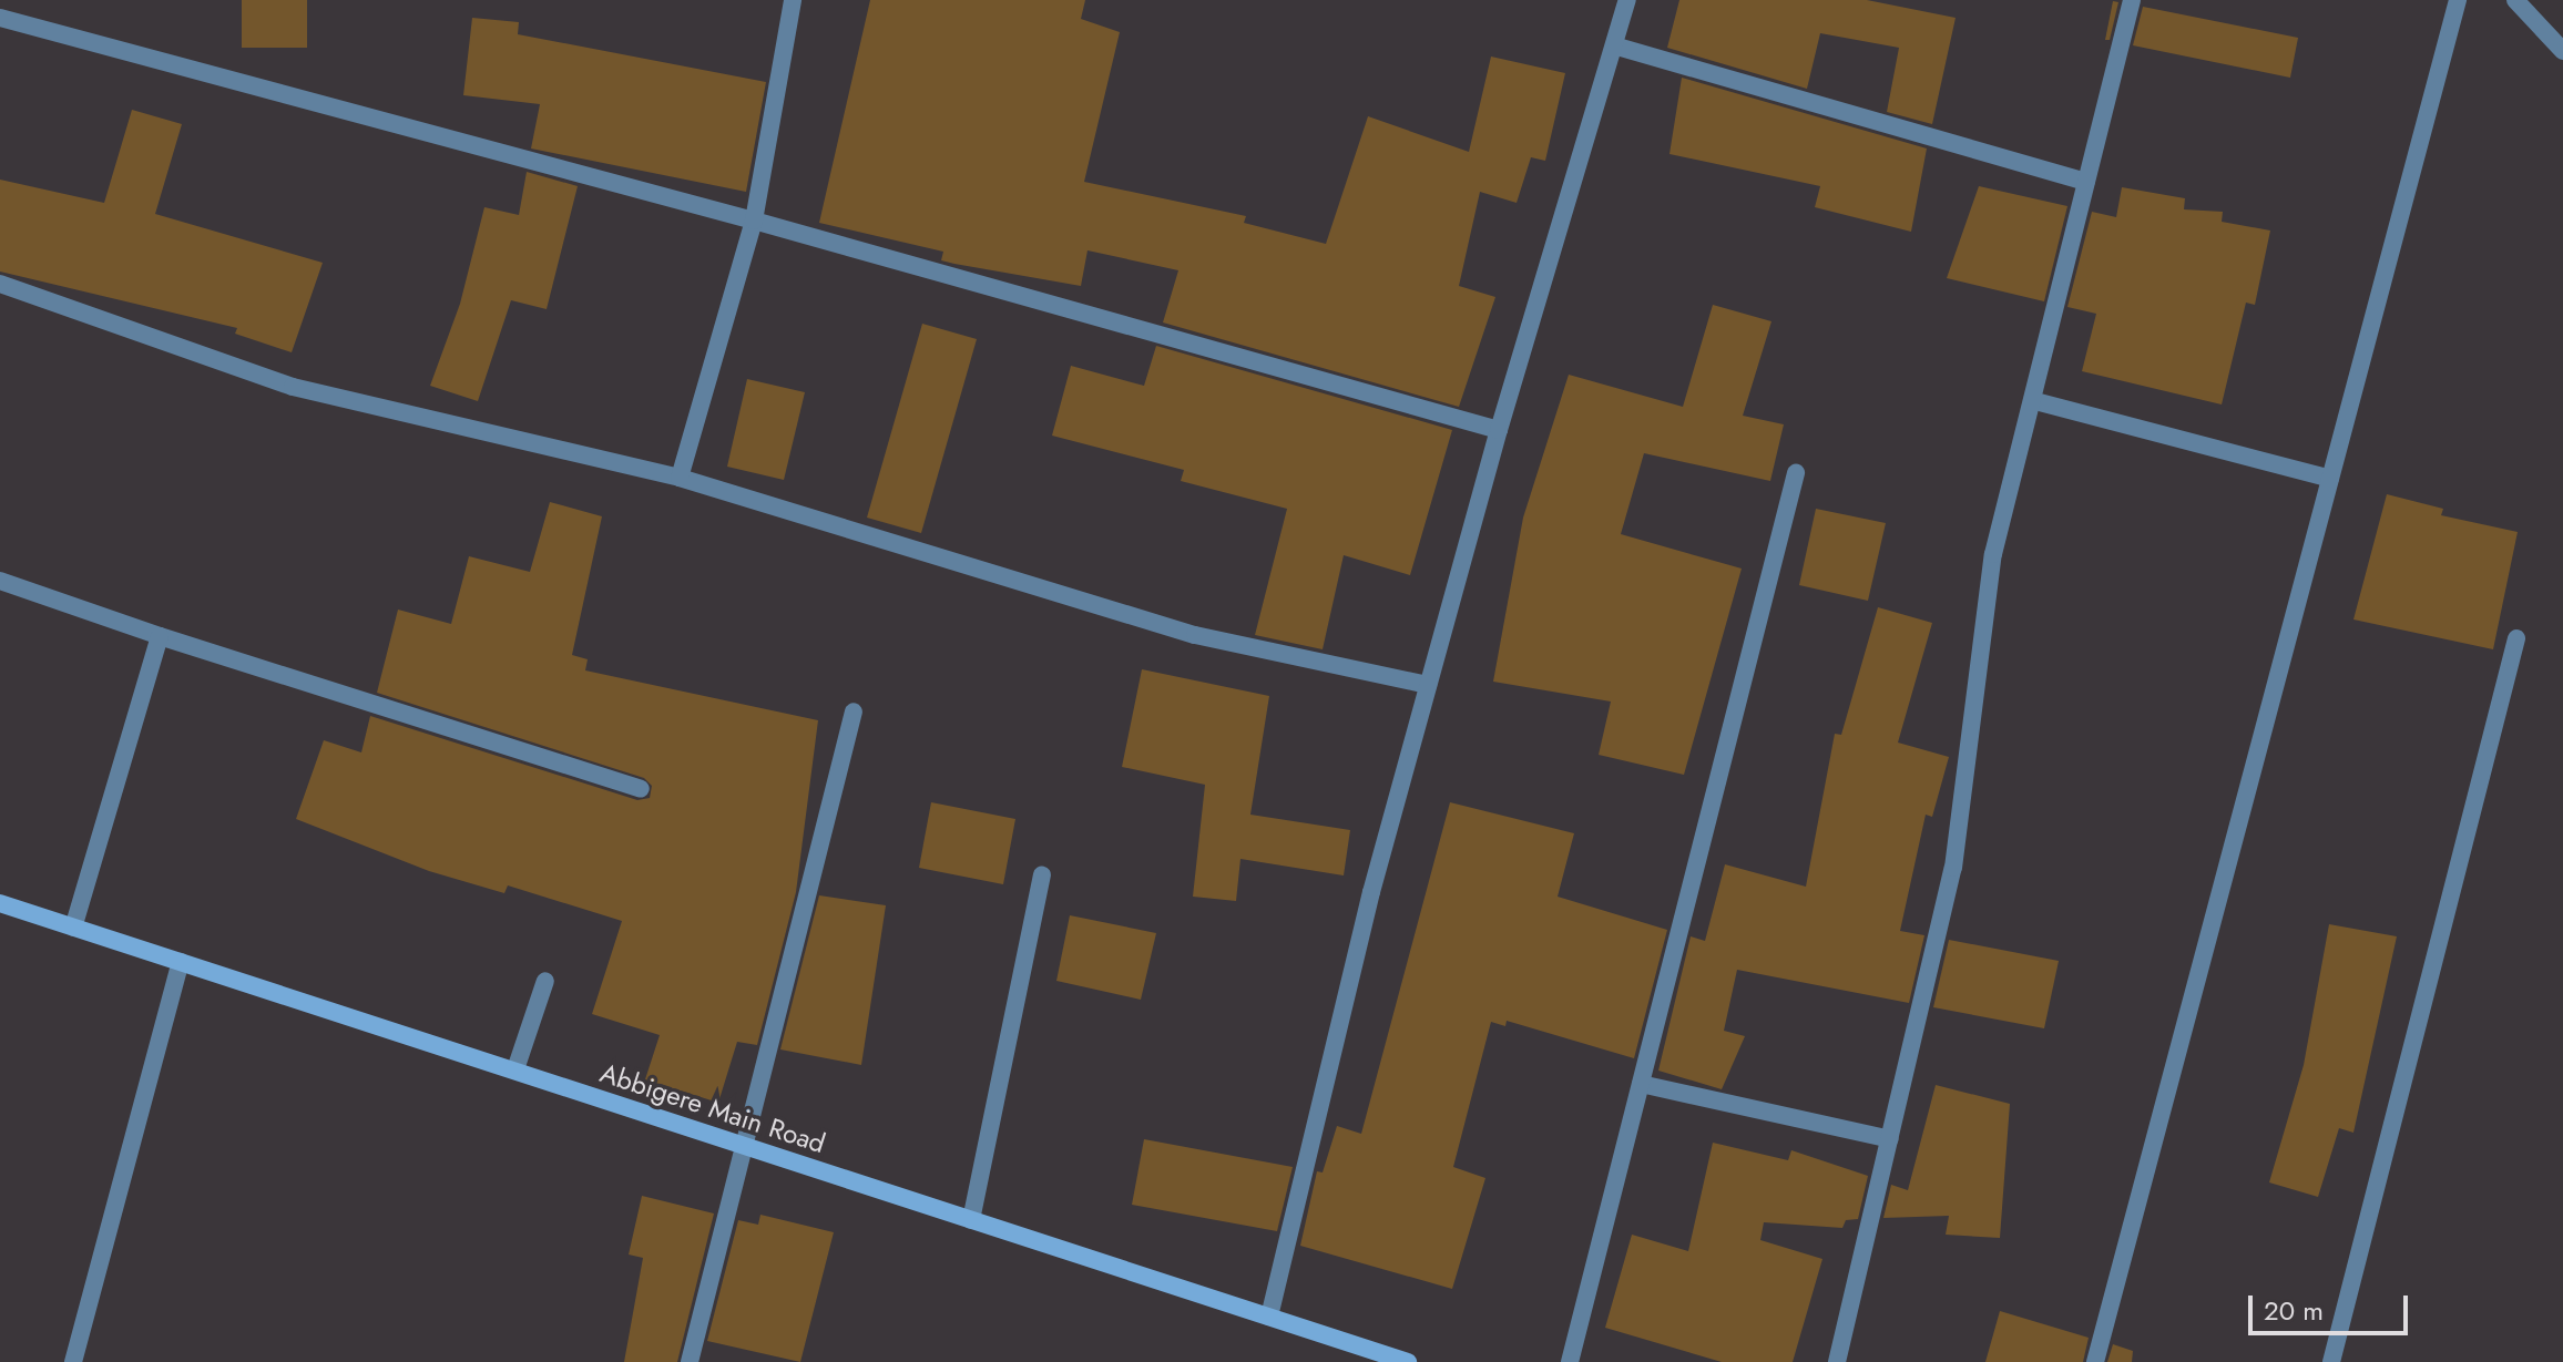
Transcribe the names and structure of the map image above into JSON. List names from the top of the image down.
{
  "streets": {
    "main road": ["Abbigere Main Road"]
  },
  "scale_bar": "20 m"
}
